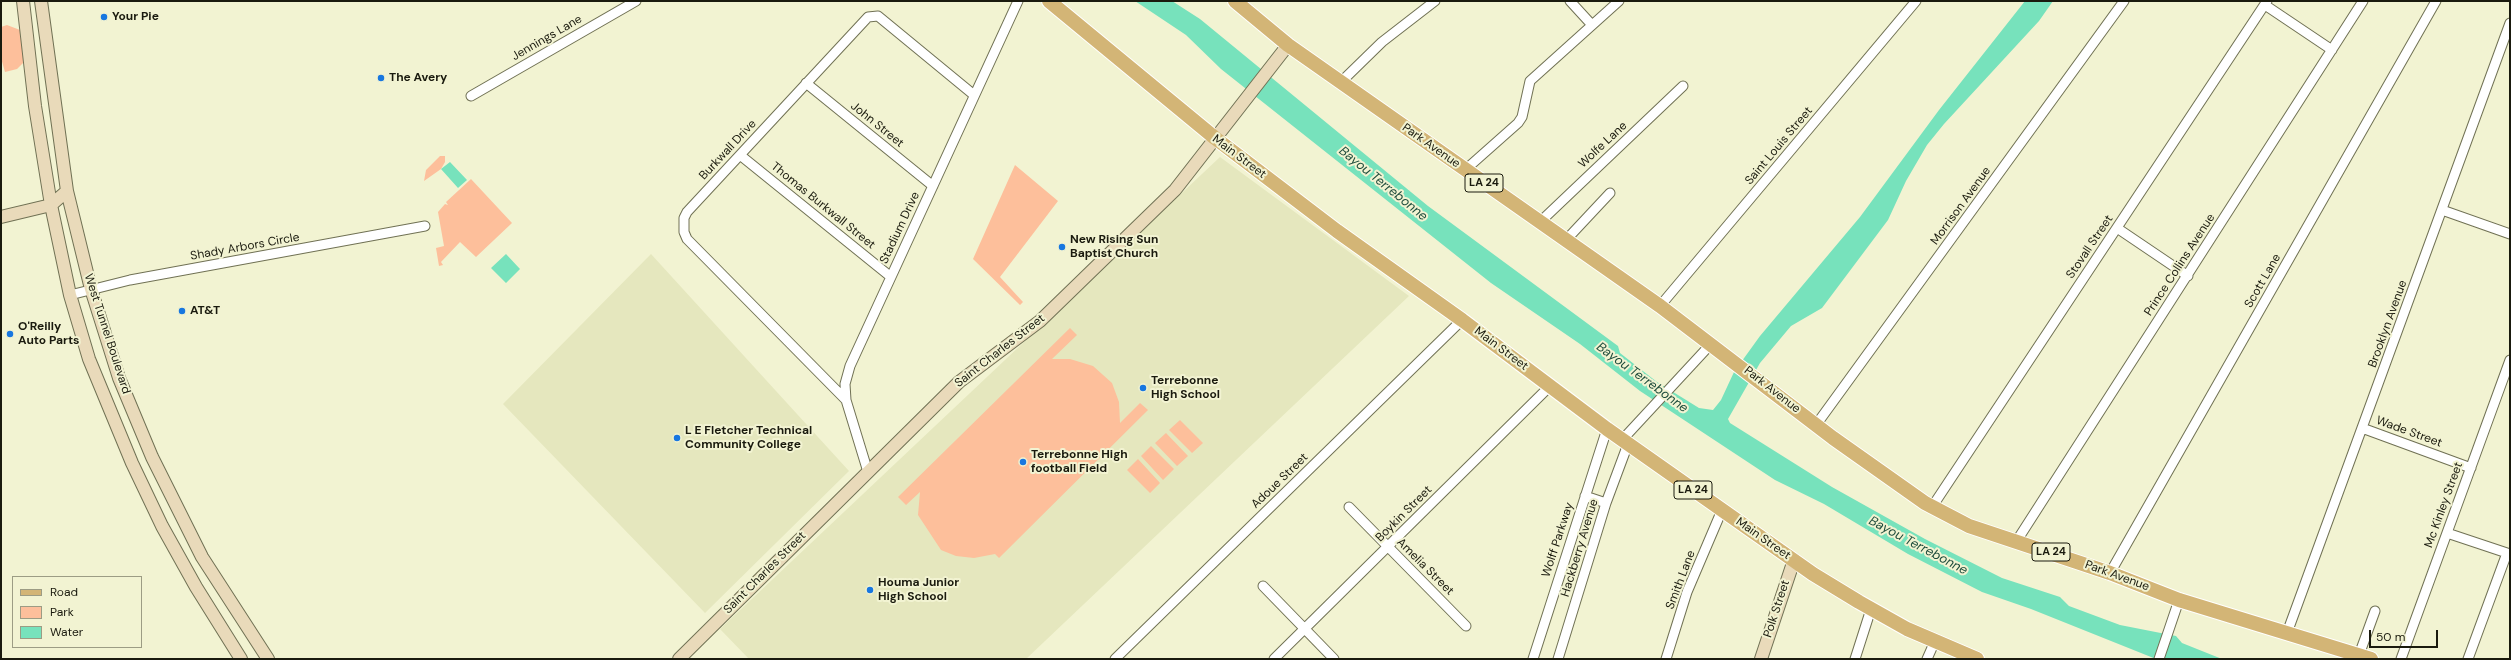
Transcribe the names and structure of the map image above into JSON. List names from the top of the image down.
{
  "streets": {
    "main road": [
      "Park Avenue",
      "Main Street",
      "LA 24",
      "West Tunnel Boulevard",
      "Saint Charles Street",
      "Polk Street"
    ],
    "street": [
      "Jennings Lane",
      "John Street",
      "Wolfe Lane",
      "Saint Louis Street",
      "Burkwall Drive",
      "Thomas Burkwall Street",
      "Morrison Avenue",
      "Stadium Drive",
      "Shady Arbors Circle",
      "Stovall Street",
      "Prince Collins Avenue",
      "Scott Lane",
      "Brooklyn Avenue",
      "Wade Street",
      "Adoue Street",
      "Mc Kinley Street",
      "Boykin Street",
      "Wolff Parkway",
      "Hackberry Avenue",
      "Amelia Street",
      "Smith Lane"
    ]
  },
  "crossings": [
    ["John Street", "Burkwall Drive"],
    ["John Street", "Stadium Drive"],
    ["Wolfe Lane", "Park Avenue"],
    ["Park Avenue", "Saint Louis Street"],
    ["Park Avenue", "Morrison Avenue"],
    ["Park Avenue", "Stovall Street"],
    ["Park Avenue", "Prince Collins Avenue"],
    ["Park Avenue", "Scott Lane"],
    ["Park Avenue", "Brooklyn Avenue"],
    ["Park Avenue", "Saint Charles Street"],
    ["Park Avenue", "Hackberry Avenue"],
    ["Burkwall Drive", "Thomas Burkwall Street"],
    ["Burkwall Drive", "Stadium Drive"],
    ["Main Street", "Saint Charles Street"],
    ["Main Street", "Adoue Street"],
    ["Main Street", "Boykin Street"],
    ["Main Street", "Wolff Parkway"],
    ["Main Street", "Hackberry Avenue"],
    ["Main Street", "Smith Lane"],
    ["Main Street", "Polk Street"],
    ["Thomas Burkwall Street", "Stadium Drive"],
    ["Stadium Drive", "Saint Charles Street"],
    ["Shady Arbors Circle", "West Tunnel Boulevard"],
    ["Brooklyn Avenue", "Wade Street"],
    ["Wade Street", "Mc Kinley Street"],
    ["Boykin Street", "Amelia Street"]
  ],
  "water": ["Bayou Terrebonne"],
  "places": [
    "Your Pie",
    "The Avery",
    "New Rising Sun Baptist Church",
    "AT&T",
    "O'Reilly Auto Parts",
    "Terrebonne High School",
    "L E Fletcher Technical Community College",
    "Terrebonne High football Field",
    "Houma Junior High School"
  ],
  "legend": ["Road", "Park", "Water"],
  "scale_bar": "50 m"
}
